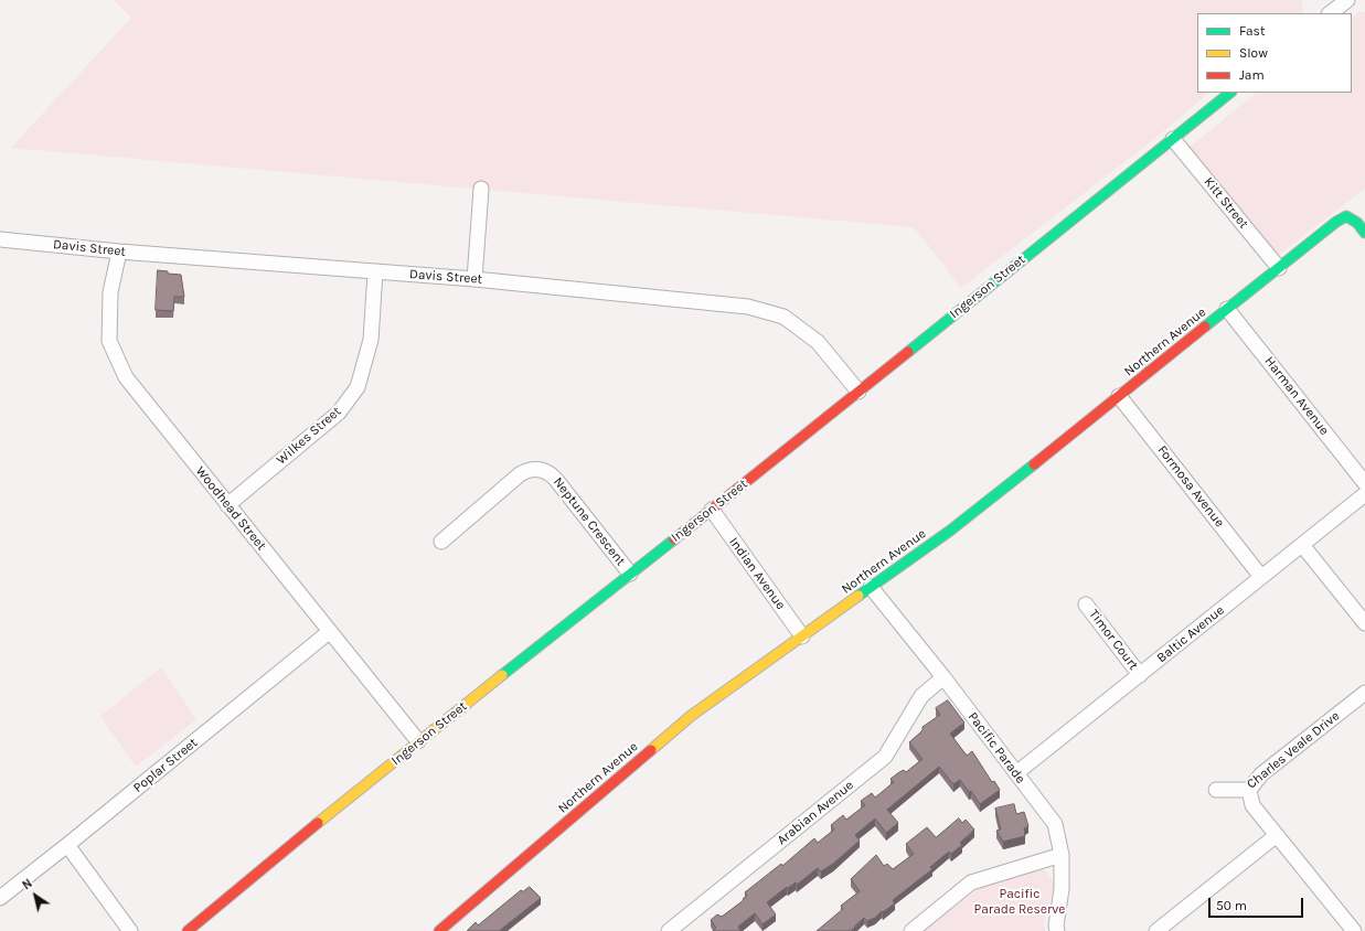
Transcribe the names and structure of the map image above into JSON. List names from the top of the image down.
{
  "streets": {
    "street": [
      "Kitt Street",
      "Davis Street",
      "Ingerson Street",
      "Northern Avenue",
      "Harman Avenue",
      "Wilkes Street",
      "Formosa Avenue",
      "Woodhead Street",
      "Neptune Crescent",
      "Indian Avenue",
      "Baltic Avenue",
      "Timor Court",
      "Pacific Parade",
      "Charles Veale Drive",
      "Poplar Street",
      "Arabian Avenue"
    ]
  },
  "crossings": [
    ["Kitt Street", "Ingerson Street"],
    ["Kitt Street", "Northern Avenue"],
    ["Davis Street", "Ingerson Street"],
    ["Davis Street", "Wilkes Street"],
    ["Davis Street", "Woodhead Street"],
    ["Ingerson Street", "Woodhead Street"],
    ["Ingerson Street", "Neptune Crescent"],
    ["Ingerson Street", "Indian Avenue"],
    ["Northern Avenue", "Harman Avenue"],
    ["Northern Avenue", "Formosa Avenue"],
    ["Northern Avenue", "Indian Avenue"],
    ["Northern Avenue", "Pacific Parade"],
    ["Wilkes Street", "Woodhead Street"],
    ["Formosa Avenue", "Baltic Avenue"],
    ["Woodhead Street", "Poplar Street"],
    ["Baltic Avenue", "Timor Court"],
    ["Baltic Avenue", "Pacific Parade"],
    ["Pacific Parade", "Arabian Avenue"]
  ],
  "parks": ["Pacific Parade Reserve"],
  "legend": ["Fast", "Slow", "Jam"],
  "scale_bar": "50 m",
  "north": "top left"
}
